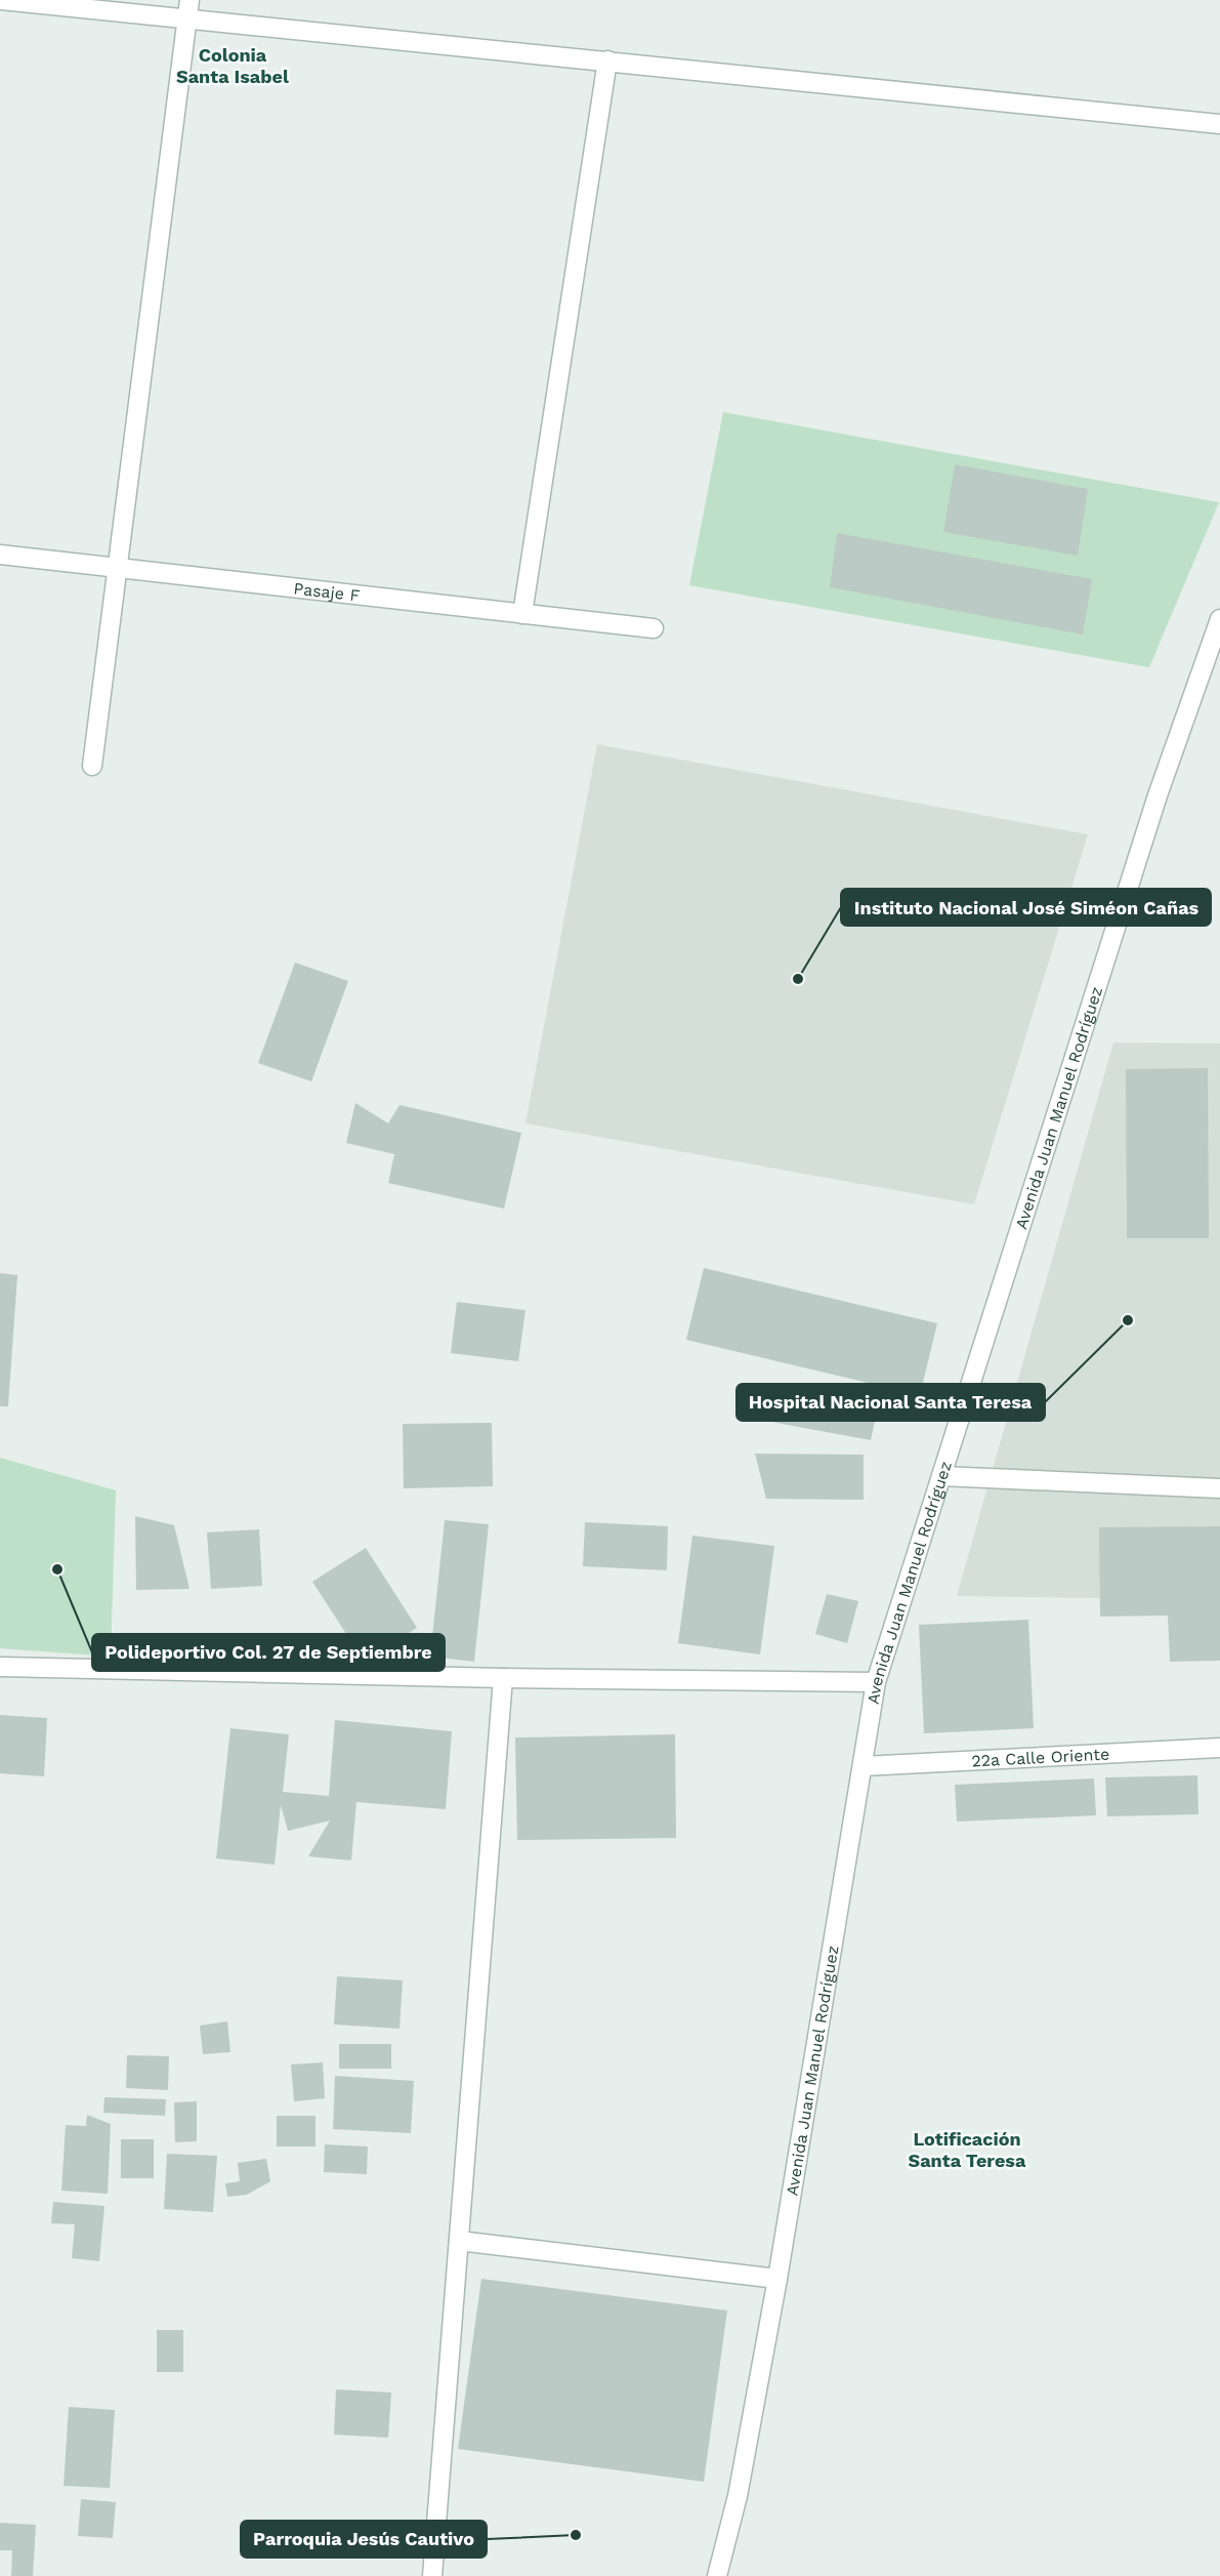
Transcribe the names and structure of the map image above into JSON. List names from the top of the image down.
{
  "streets": {
    "street": ["Pasaje F", "Avenida Juan Manuel Rodríguez", "22a Calle Oriente"]
  },
  "crossings": [
    ["Avenida Juan Manuel Rodríguez", "22a Calle Oriente"]
  ],
  "districts": ["Colonia Santa Isabel", "Lotificación Santa Teresa"],
  "places": [
    "Instituto Nacional José Siméon Cañas",
    "Hospital Nacional Santa Teresa",
    "Polideportivo Col. 27 de Septiembre",
    "Parroquia Jesús Cautivo"
  ]
}
